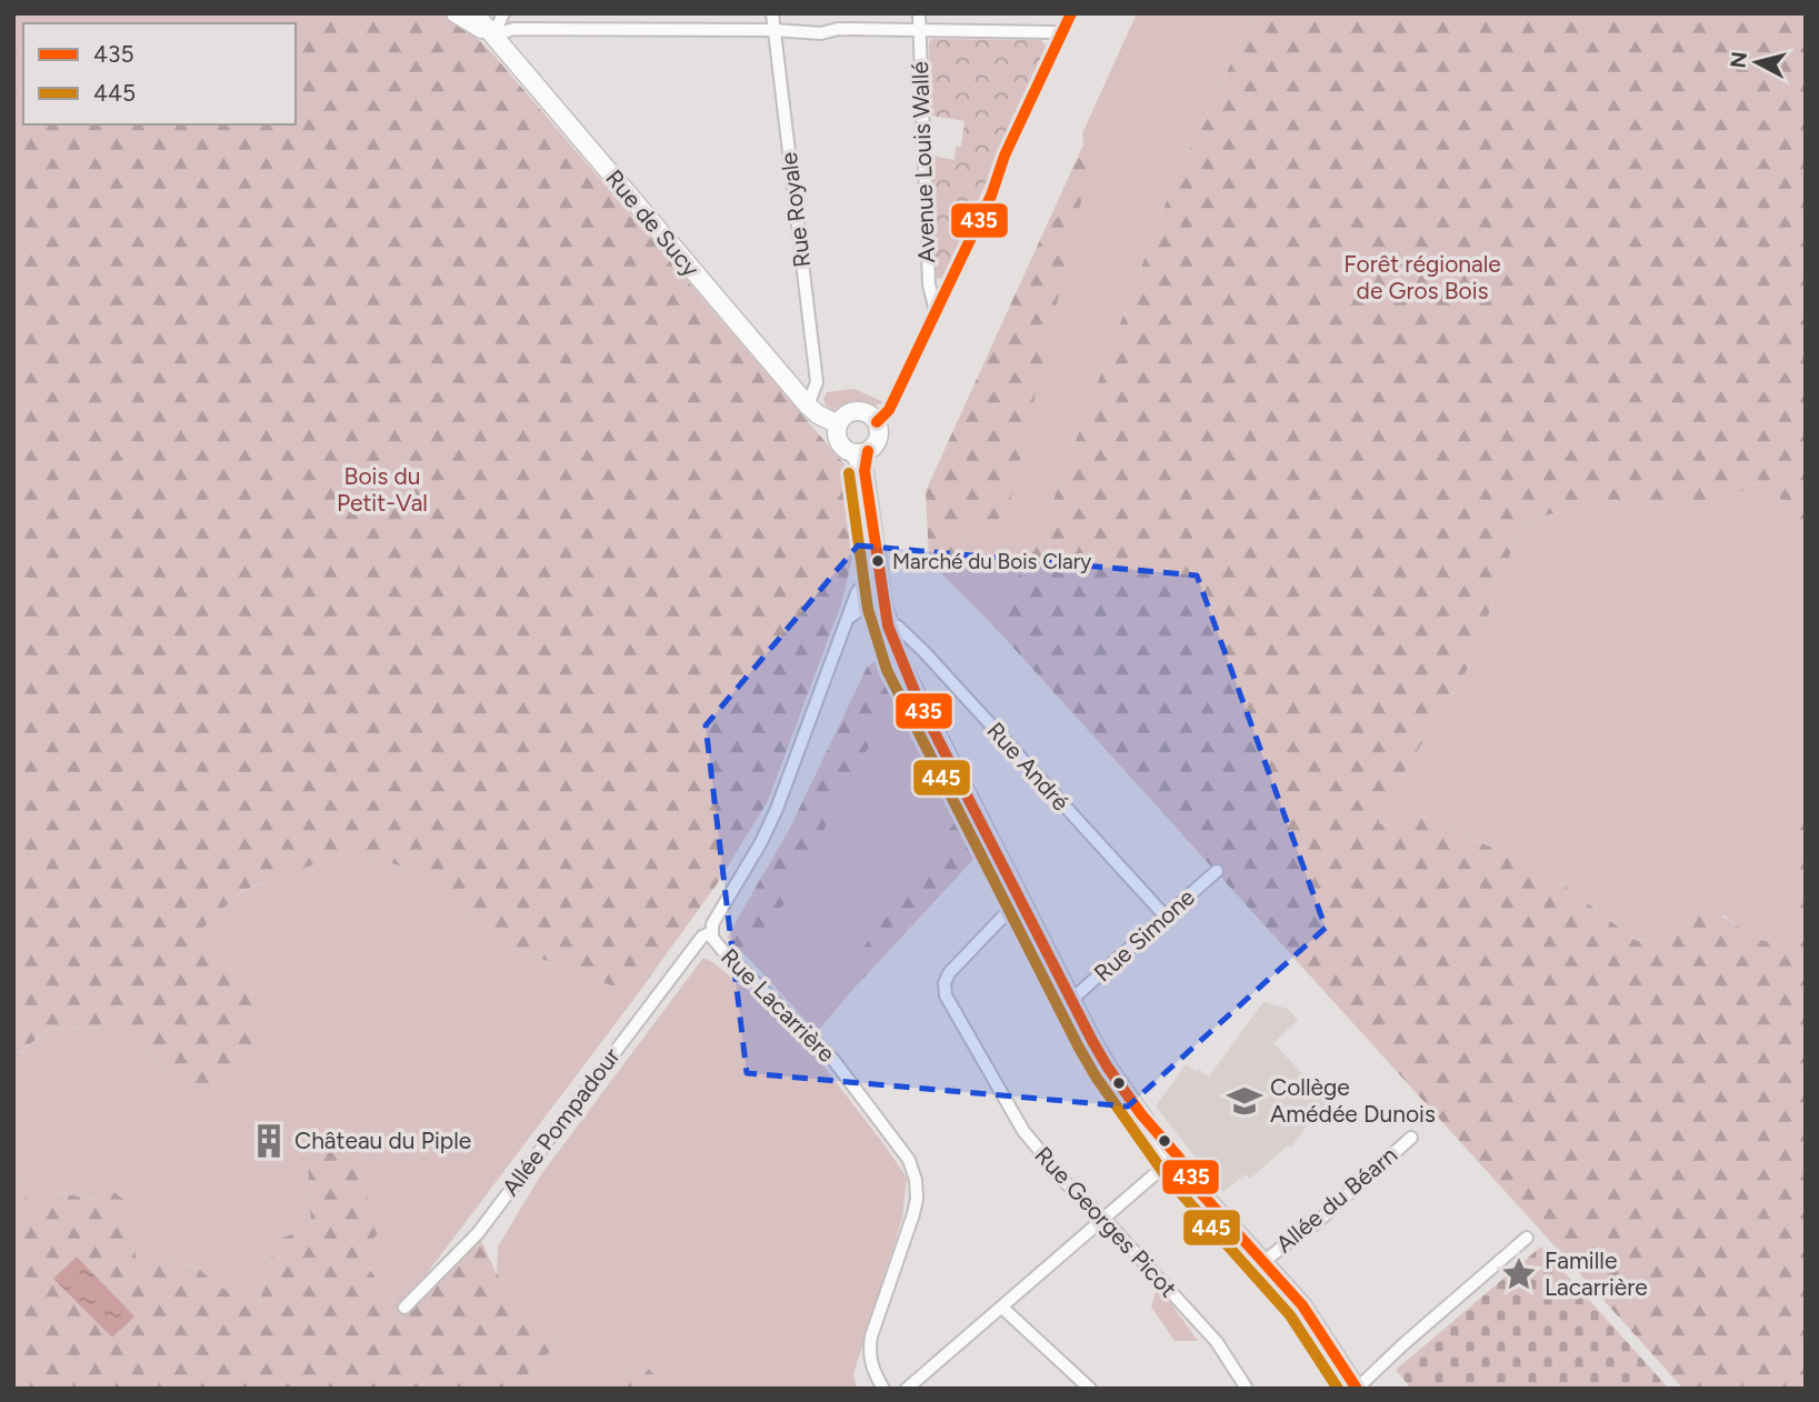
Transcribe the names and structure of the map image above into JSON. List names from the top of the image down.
{
  "streets": {
    "main road": ["Rue de Sucy"],
    "street": [
      "Avenue Louis Wallé",
      "Rue Royale",
      "Rue André",
      "Rue Simone",
      "Rue Lacarrière",
      "Allée Pompadour",
      "Allée du Béarn",
      "Rue Georges Picot"
    ]
  },
  "crossings": [
    ["Rue Royale", "Rue de Sucy"],
    ["Rue André", "Rue Simone"],
    ["Rue Lacarrière", "Allée Pompadour"]
  ],
  "parks": ["Forêt régionale de Gros Bois", "Bois du Petit-Val"],
  "places": {
    "other": ["Marché du Bois Clary"],
    "school or university": ["Collège Amédée Dunois"],
    "building": ["Château du Piple"],
    "place": ["Famille Lacarrière"]
  },
  "lines": ["transit line 435", "transit line 445"],
  "legend": ["435", "445"],
  "north": "left"
}
